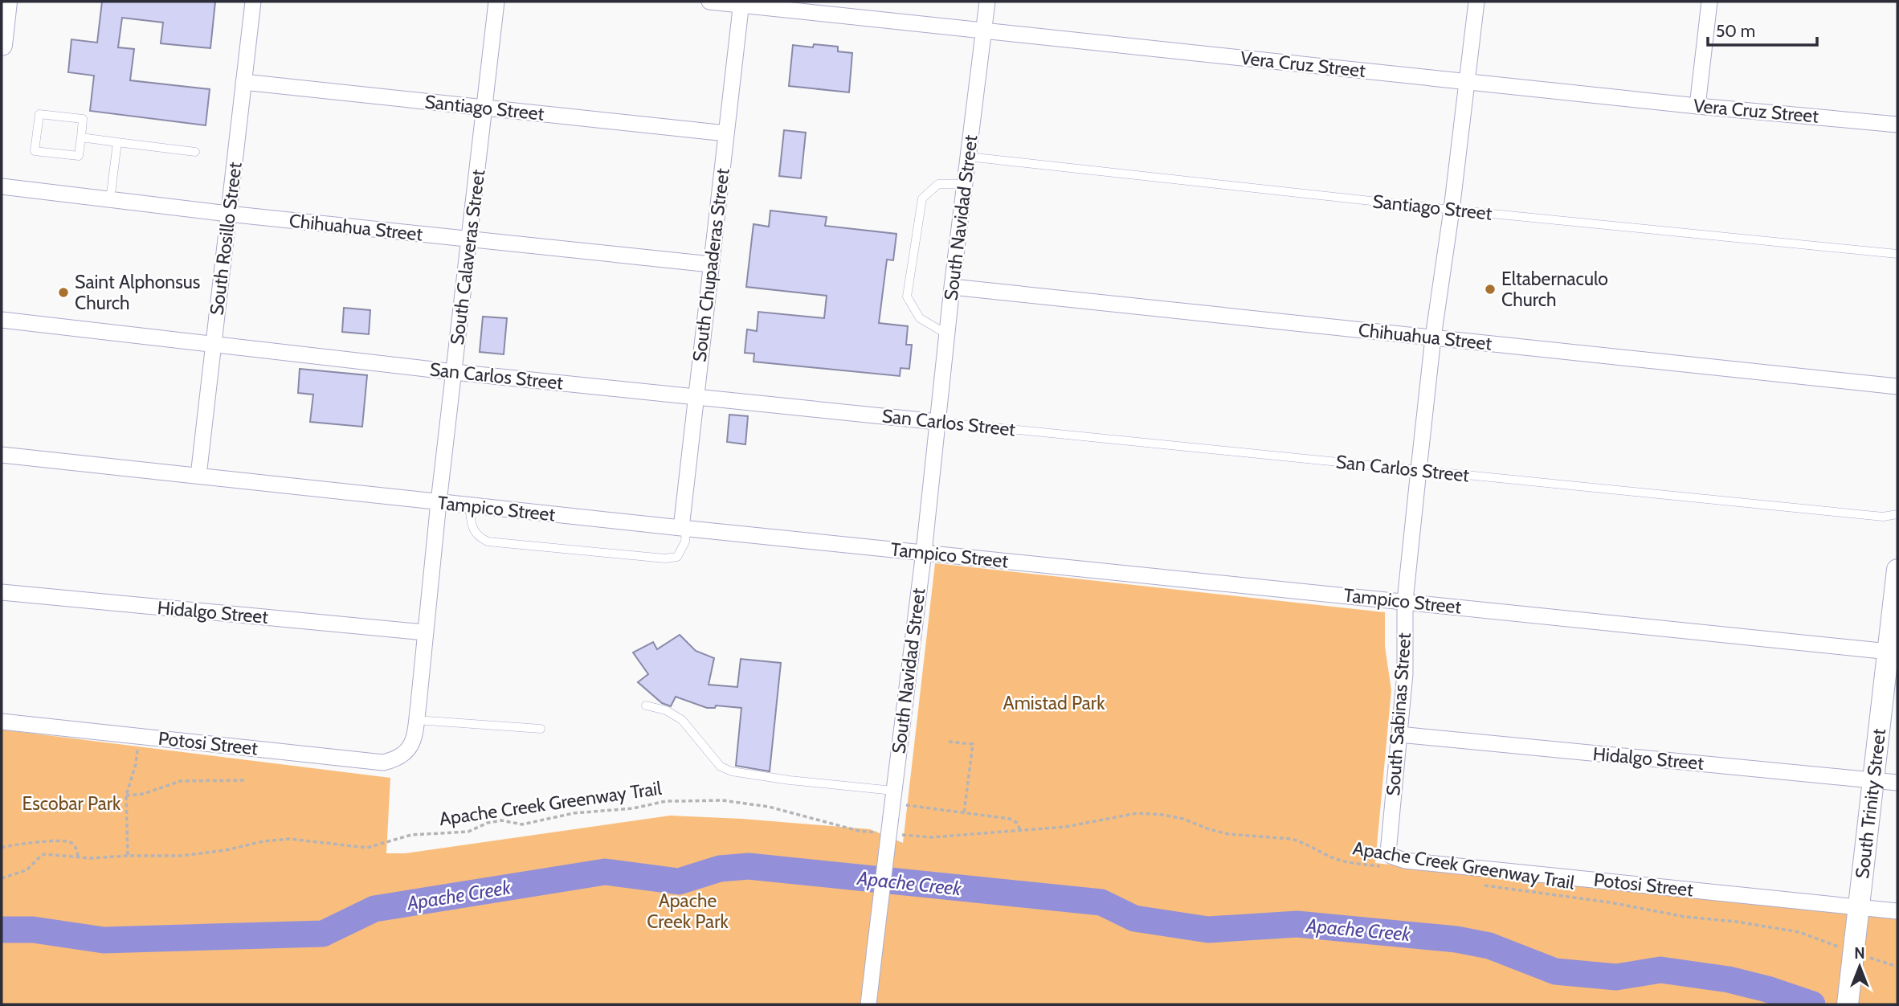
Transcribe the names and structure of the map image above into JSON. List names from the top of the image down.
{
  "streets": {
    "street": [
      "Vera Cruz Street",
      "Santiago Street",
      "South Navidad Street",
      "Chihuahua Street",
      "South Rosillo Street",
      "South Calaveras Street",
      "South Chupaderas Street",
      "San Carlos Street",
      "Tampico Street",
      "Hidalgo Street",
      "South Sabinas Street",
      "Potosi Street",
      "South Trinity Street"
    ],
    "path": ["Apache Creek Greenway Trail"]
  },
  "crossings": [
    ["Vera Cruz Street", "South Navidad Street"],
    ["Vera Cruz Street", "South Chupaderas Street"],
    ["Vera Cruz Street", "South Sabinas Street"],
    ["Santiago Street", "South Navidad Street"],
    ["Santiago Street", "South Rosillo Street"],
    ["Santiago Street", "South Calaveras Street"],
    ["Santiago Street", "South Chupaderas Street"],
    ["Santiago Street", "South Sabinas Street"],
    ["South Navidad Street", "Chihuahua Street"],
    ["South Navidad Street", "San Carlos Street"],
    ["South Navidad Street", "Tampico Street"],
    ["Chihuahua Street", "South Rosillo Street"],
    ["Chihuahua Street", "South Calaveras Street"],
    ["Chihuahua Street", "South Chupaderas Street"],
    ["Chihuahua Street", "South Sabinas Street"],
    ["South Rosillo Street", "San Carlos Street"],
    ["South Rosillo Street", "Tampico Street"],
    ["South Calaveras Street", "San Carlos Street"],
    ["South Calaveras Street", "Tampico Street"],
    ["South Calaveras Street", "Hidalgo Street"],
    ["South Calaveras Street", "Potosi Street"],
    ["South Chupaderas Street", "San Carlos Street"],
    ["South Chupaderas Street", "Tampico Street"],
    ["San Carlos Street", "South Sabinas Street"],
    ["Tampico Street", "South Sabinas Street"],
    ["Tampico Street", "South Trinity Street"],
    ["Hidalgo Street", "South Sabinas Street"],
    ["Hidalgo Street", "South Trinity Street"],
    ["South Sabinas Street", "Potosi Street"],
    ["South Sabinas Street", "Apache Creek Greenway Trail"],
    ["Potosi Street", "Apache Creek Greenway Trail"],
    ["Potosi Street", "South Trinity Street"],
    ["Apache Creek Greenway Trail", "South Trinity Street"]
  ],
  "water": ["Apache Creek"],
  "parks": ["Amistad Park", "Escobar Park", "Apache Creek Park"],
  "places": ["Eltabernaculo Church", "Saint Alphonsus Church"],
  "scale_bar": "50 m",
  "north": "top"
}
